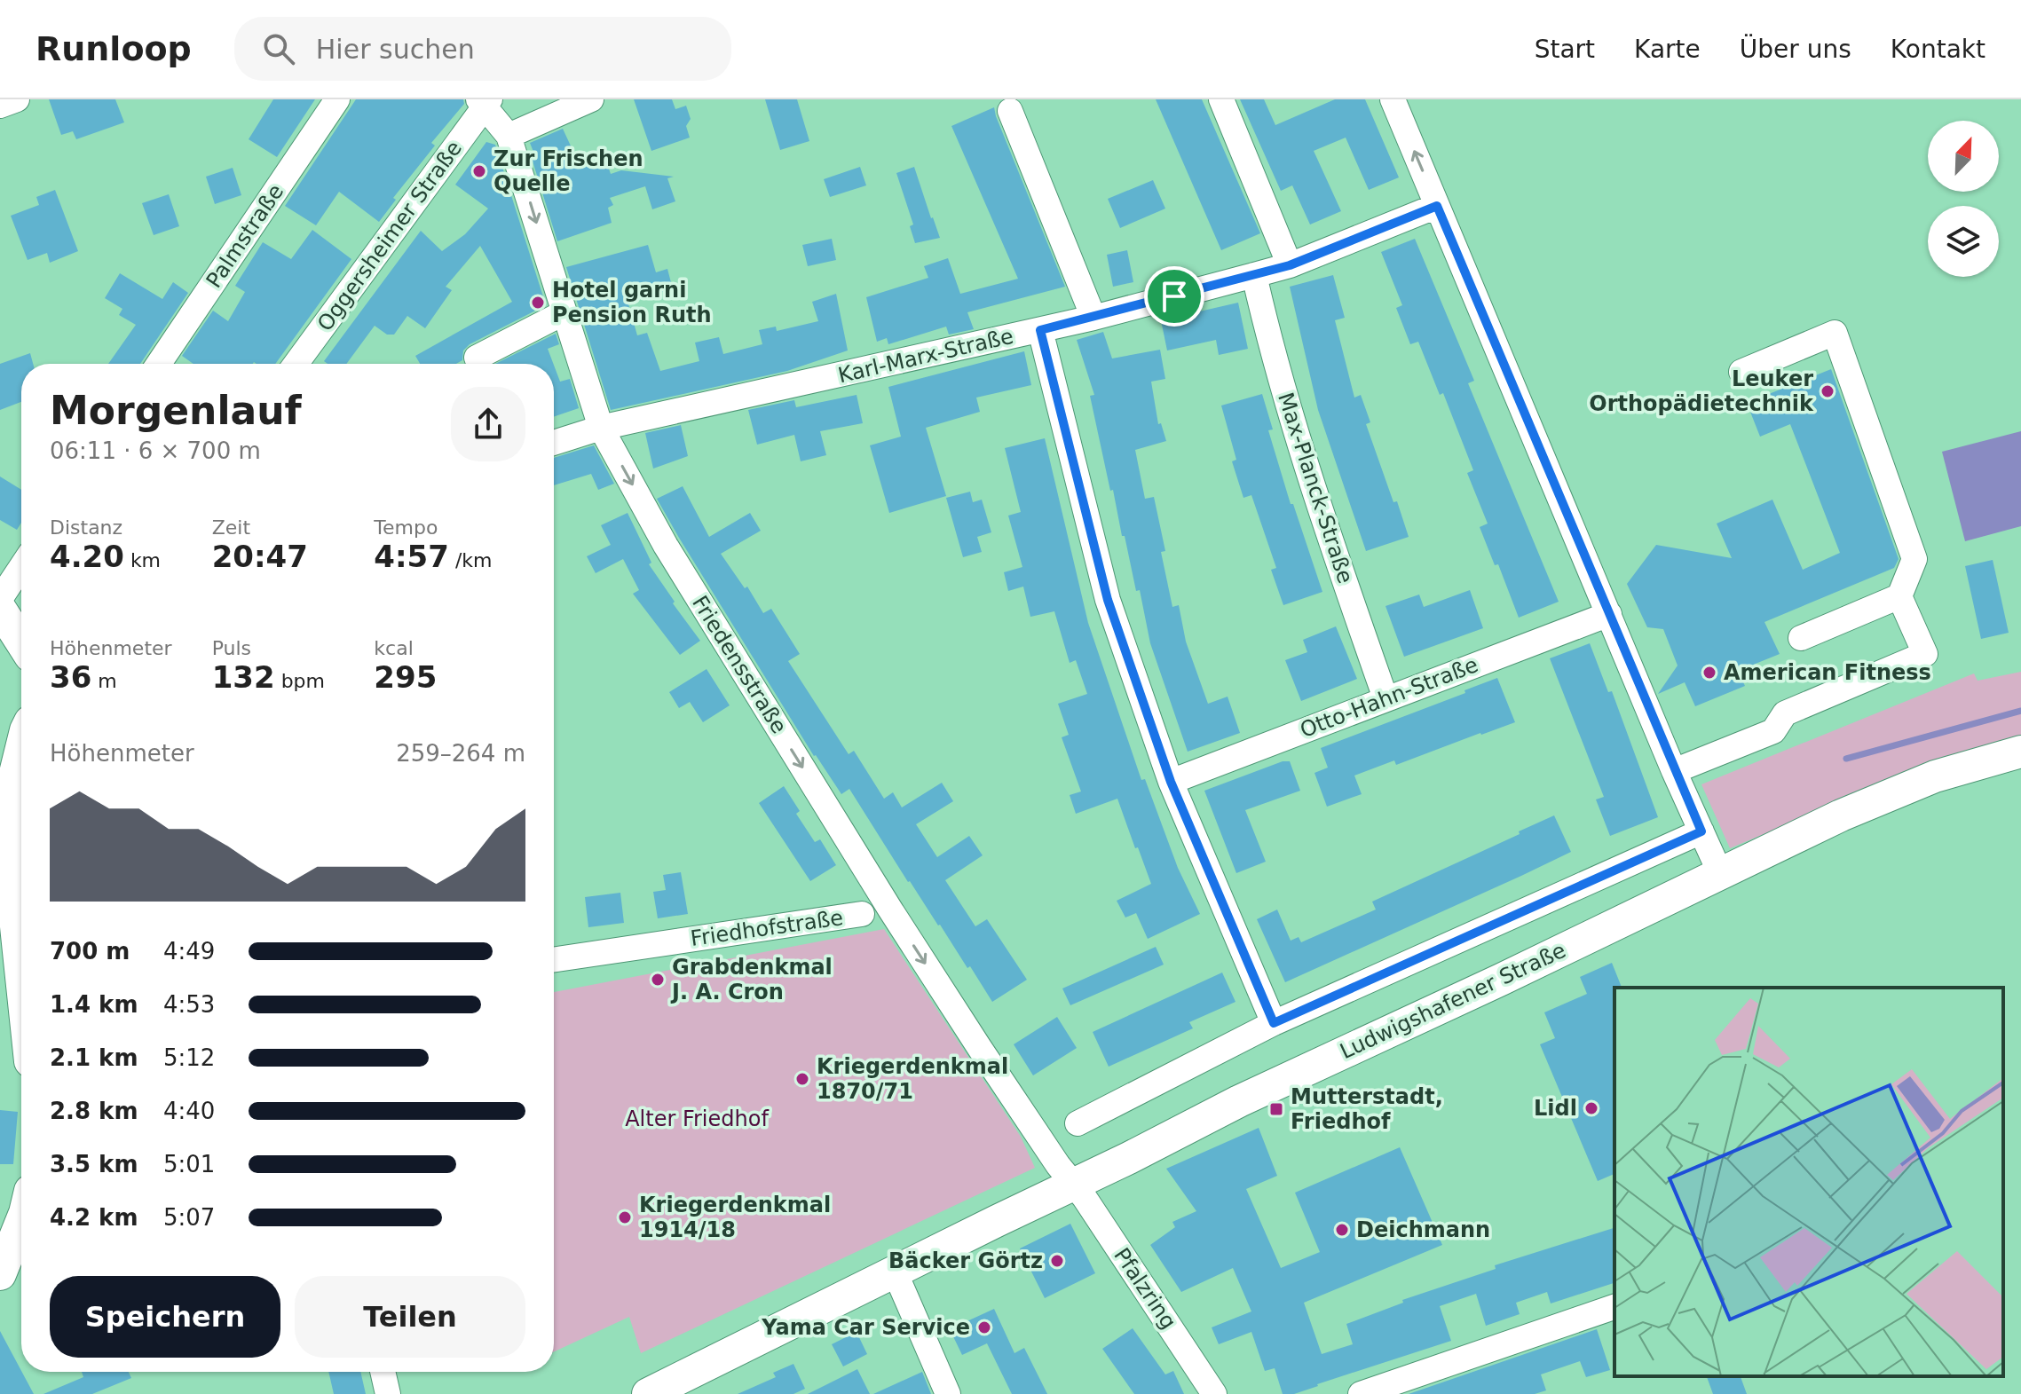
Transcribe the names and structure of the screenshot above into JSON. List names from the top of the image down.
{
  "streets": {
    "main road": ["Ludwigshafener Straße"],
    "street": [
      "Palmstraße",
      "Oggersheimer Straße",
      "Karl-Marx-Straße",
      "Max-Planck-Straße",
      "Friedensstraße",
      "Otto-Hahn-Straße",
      "Friedhofstraße",
      "Pfalzring"
    ]
  },
  "crossings": [
    ["Oggersheimer Straße", "Friedensstraße"],
    ["Karl-Marx-Straße", "Max-Planck-Straße"],
    ["Karl-Marx-Straße", "Friedensstraße"],
    ["Max-Planck-Straße", "Otto-Hahn-Straße"],
    ["Friedensstraße", "Ludwigshafener Straße"],
    ["Friedensstraße", "Pfalzring"],
    ["Ludwigshafener Straße", "Pfalzring"]
  ],
  "one_way": ["Friedensstraße"],
  "parks": ["Alter Friedhof"],
  "places": {
    "other": [
      "Zur Frischen Quelle",
      "Hotel garni Pension Ruth",
      "Leuker Orthopädietechnik",
      "American Fitness",
      "Grabdenkmal J. A. Cron",
      "Kriegerdenkmal 1870/71",
      "Lidl",
      "Kriegerdenkmal 1914/18",
      "Deichmann",
      "Bäcker Görtz",
      "Yama Car Service"
    ],
    "transit": ["Mutterstadt, Friedhof"]
  },
  "north": "top right",
  "page": {
    "header": "Runloop",
    "search": "Hier suchen",
    "nav": [
      "Start",
      "Karte",
      "Über uns",
      "Kontakt"
    ],
    "heading": ["Morgenlauf", "06:11 · 6 × 700 m"],
    "stats": [
      ["Distanz", "4.20 km"],
      ["Zeit", "20:47"],
      ["Tempo", "4:57 /km"],
      ["Höhenmeter", "36 m"],
      ["Puls", "132 bpm"],
      ["kcal", "295"]
    ],
    "chart": ["Höhenmeter", "259–264 m"],
    "list": [
      {
        "name": "700 m",
        "note": "4:49"
      },
      {
        "name": "1.4 km",
        "note": "4:53"
      },
      {
        "name": "2.1 km",
        "note": "5:12"
      },
      {
        "name": "2.8 km",
        "note": "4:40"
      },
      {
        "name": "3.5 km",
        "note": "5:01"
      },
      {
        "name": "4.2 km",
        "note": "5:07"
      }
    ],
    "buttons": ["Speichern", "Teilen"]
  }
}
